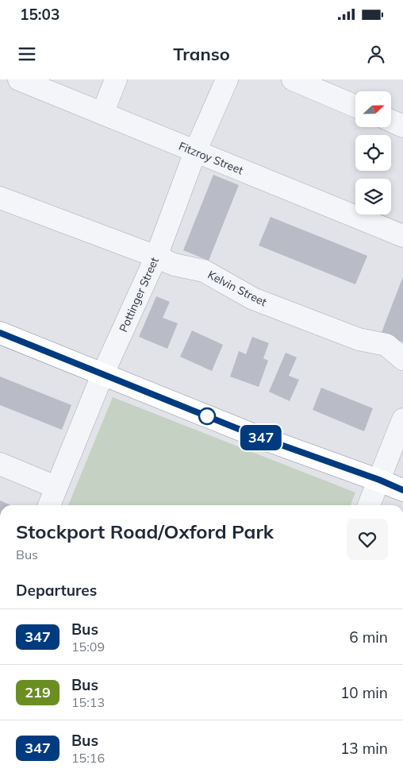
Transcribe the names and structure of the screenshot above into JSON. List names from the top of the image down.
{
  "streets": {
    "street": ["Fitzroy Street", "Kelvin Street", "Pottinger Street"]
  },
  "crossings": [
    ["Fitzroy Street", "Pottinger Street"],
    ["Kelvin Street", "Pottinger Street"]
  ],
  "lines": ["bus line 347"],
  "north": "right",
  "page": {
    "status": "15:03",
    "header": "Transo",
    "on_map": "347",
    "heading": [
      ["Stockport Road/Oxford Park", "Bus"],
      "Departures"
    ],
    "list": [
      {
        "mark": "347",
        "name": "Bus",
        "note": "15:09",
        "value": "6 min"
      },
      {
        "mark": "219",
        "name": "Bus",
        "note": "15:13",
        "value": "10 min"
      },
      {
        "mark": "347",
        "name": "Bus",
        "note": "15:16",
        "value": "13 min"
      }
    ]
  }
}
